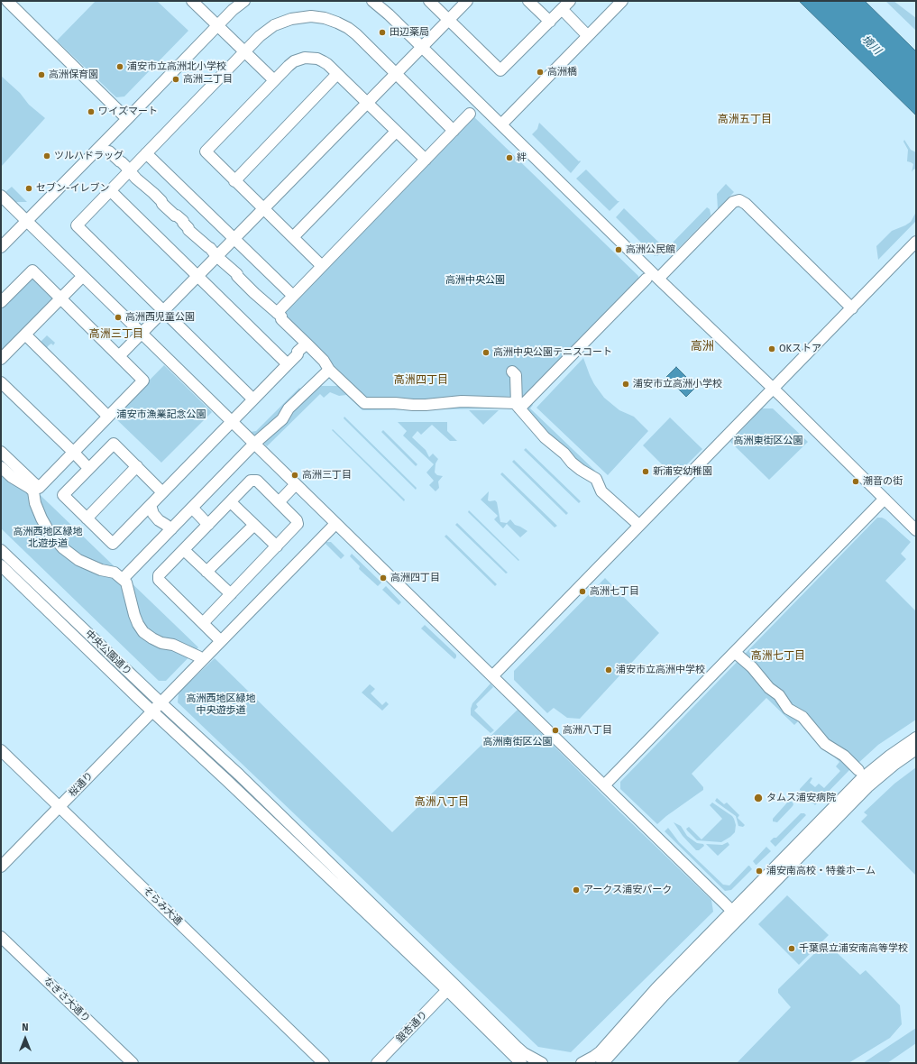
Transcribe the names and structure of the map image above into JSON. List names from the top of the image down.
{
  "streets": {
    "street": [
      "中央公園通り",
      "桜通り",
      "そらみ大通",
      "なぎさ大通り",
      "銀杏通り"
    ]
  },
  "crossings": [
    ["中央公園通り", "桜通り"],
    ["中央公園通り", "銀杏通り"],
    ["桜通り", "そらみ大通"]
  ],
  "districts": [
    "高洲五丁目",
    "高洲三丁目",
    "高洲",
    "高洲四丁目",
    "高洲七丁目",
    "高洲八丁目"
  ],
  "water": ["境川"],
  "parks": [
    "高洲中央公園",
    "浦安市漁業記念公園",
    "高洲東街区公園",
    "高洲西地区緑地 北遊歩道",
    "高洲西地区緑地 中央遊歩道",
    "高洲南街区公園"
  ],
  "places": [
    "田辺薬局",
    "浦安市立高洲北小学校",
    "高洲橋",
    "高洲保育園",
    "高洲二丁目",
    "ワイズマート",
    "ツルハドラッグ",
    "絆",
    "セブン-イレブン",
    "高洲公民館",
    "高洲西児童公園",
    "OKストア",
    "高洲中央公園テニスコート",
    "浦安市立高洲小学校",
    "新浦安幼稚園",
    "高洲三丁目",
    "潮音の街",
    "高洲四丁目",
    "高洲七丁目",
    "浦安市立高洲中学校",
    "高洲八丁目",
    "タムス浦安病院",
    "浦安南高校・特養ホーム",
    "アークス浦安パーク",
    "千葉県立浦安南高等学校"
  ],
  "north": "top"
}
